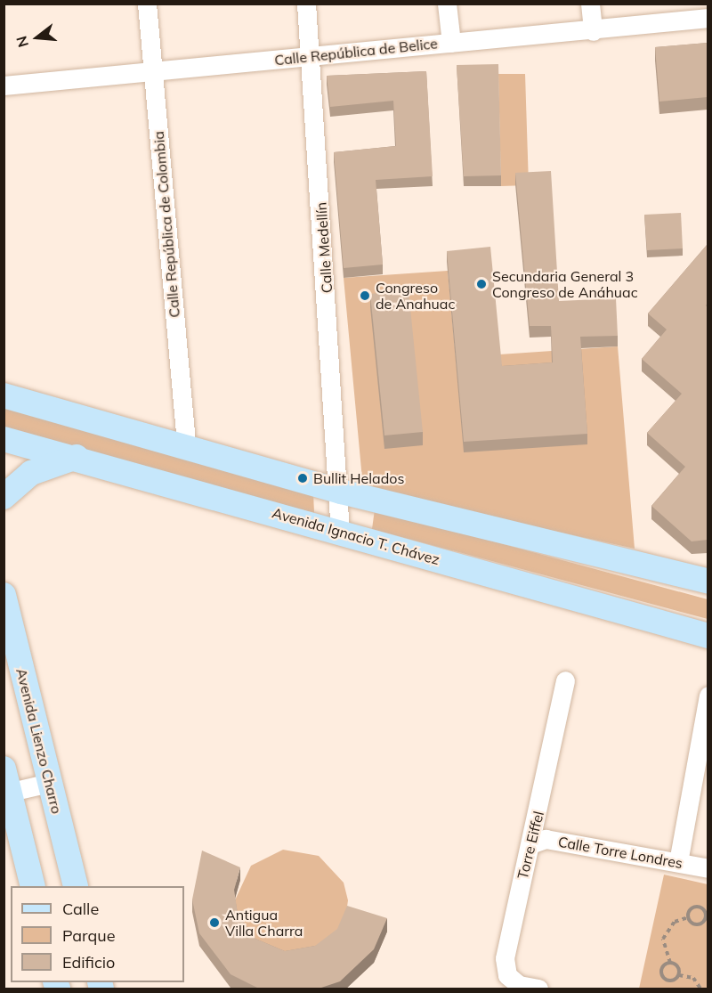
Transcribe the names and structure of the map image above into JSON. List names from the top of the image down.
{
  "streets": {
    "main road": ["Avenida Ignacio T. Chávez", "Avenida Lienzo Charro"],
    "street": [
      "Calle República de Belice",
      "Calle República de Colombia",
      "Calle Medellín",
      "Torre Eiffel",
      "Calle Torre Londres"
    ]
  },
  "crossings": [
    ["Calle República de Belice", "Calle República de Colombia"],
    ["Calle República de Belice", "Calle Medellín"],
    ["Calle Medellín", "Avenida Ignacio T. Chávez"],
    ["Torre Eiffel", "Calle Torre Londres"]
  ],
  "places": [
    "Secundaria General 3 Congreso de Anáhuac",
    "Congreso de Anahuac",
    "Bullit Helados",
    "Antigua Villa Charra"
  ],
  "legend": ["Calle", "Parque", "Edificio"],
  "north": "left"
}
